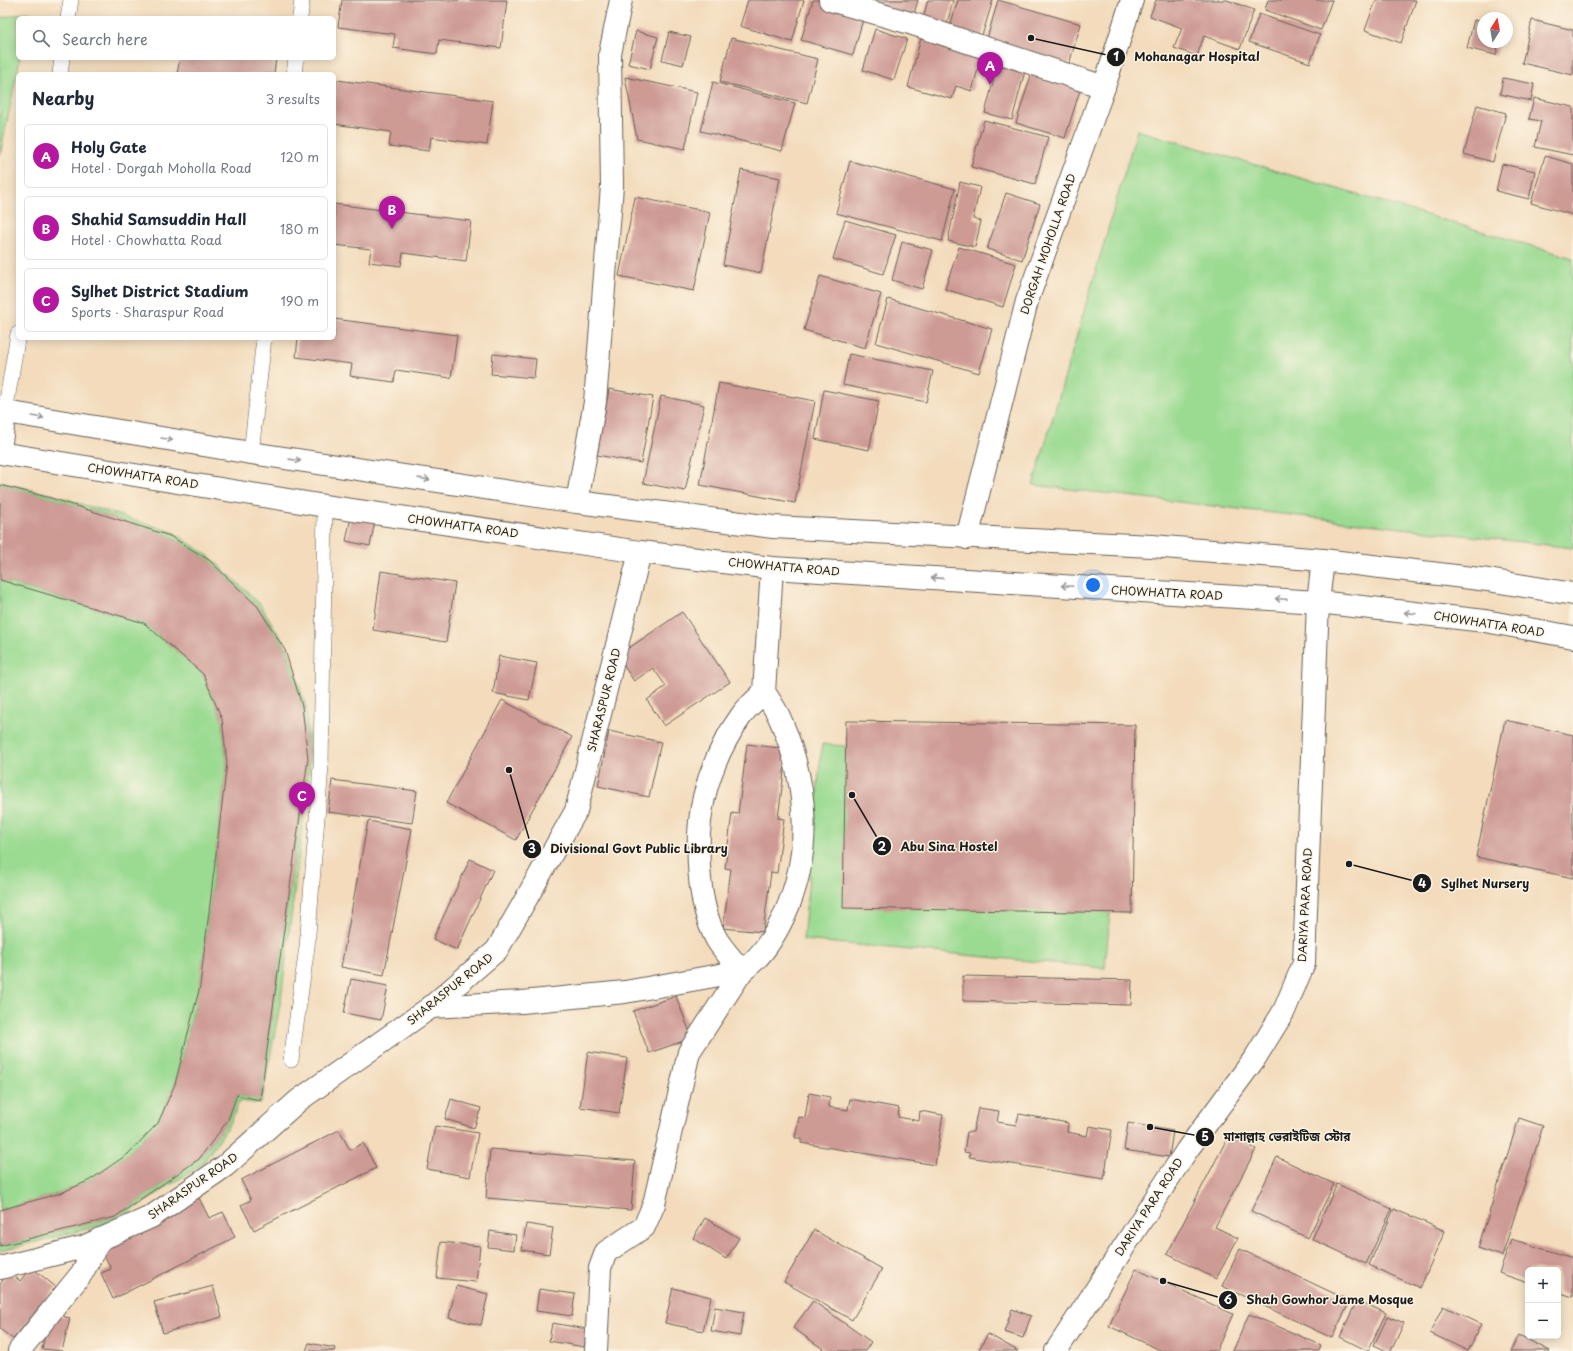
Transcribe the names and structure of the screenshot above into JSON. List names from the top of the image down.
{
  "streets": {
    "street": [
      "DORGAH MOHOLLA ROAD",
      "CHOWHATTA ROAD",
      "SHARASPUR ROAD",
      "DARIYA PARA ROAD"
    ]
  },
  "crossings": [
    ["CHOWHATTA ROAD", "SHARASPUR ROAD"],
    ["CHOWHATTA ROAD", "DARIYA PARA ROAD"]
  ],
  "places": [
    "Mohanagar Hospital",
    "Divisional Govt Public Library",
    "Abu Sina Hostel",
    "Sylhet Nursery",
    "মাশাল্লাহ ভেরাইটিজ স্টোর",
    "Shah Gowhor Jame Mosque"
  ],
  "north": "top",
  "page": {
    "search": "Search here",
    "pins": ["A", "B", "C"],
    "heading": ["Nearby", "3 results"],
    "list": [
      {
        "mark": "A",
        "name": "Holy Gate",
        "note": "Hotel · Dorgah Moholla Road",
        "value": "120 m"
      },
      {
        "mark": "B",
        "name": "Shahid Samsuddin Hall",
        "note": "Hotel · Chowhatta Road",
        "value": "180 m"
      },
      {
        "mark": "C",
        "name": "Sylhet District Stadium",
        "note": "Sports · Sharaspur Road",
        "value": "190 m"
      }
    ],
    "map_buttons": ["+", "−"]
  }
}
